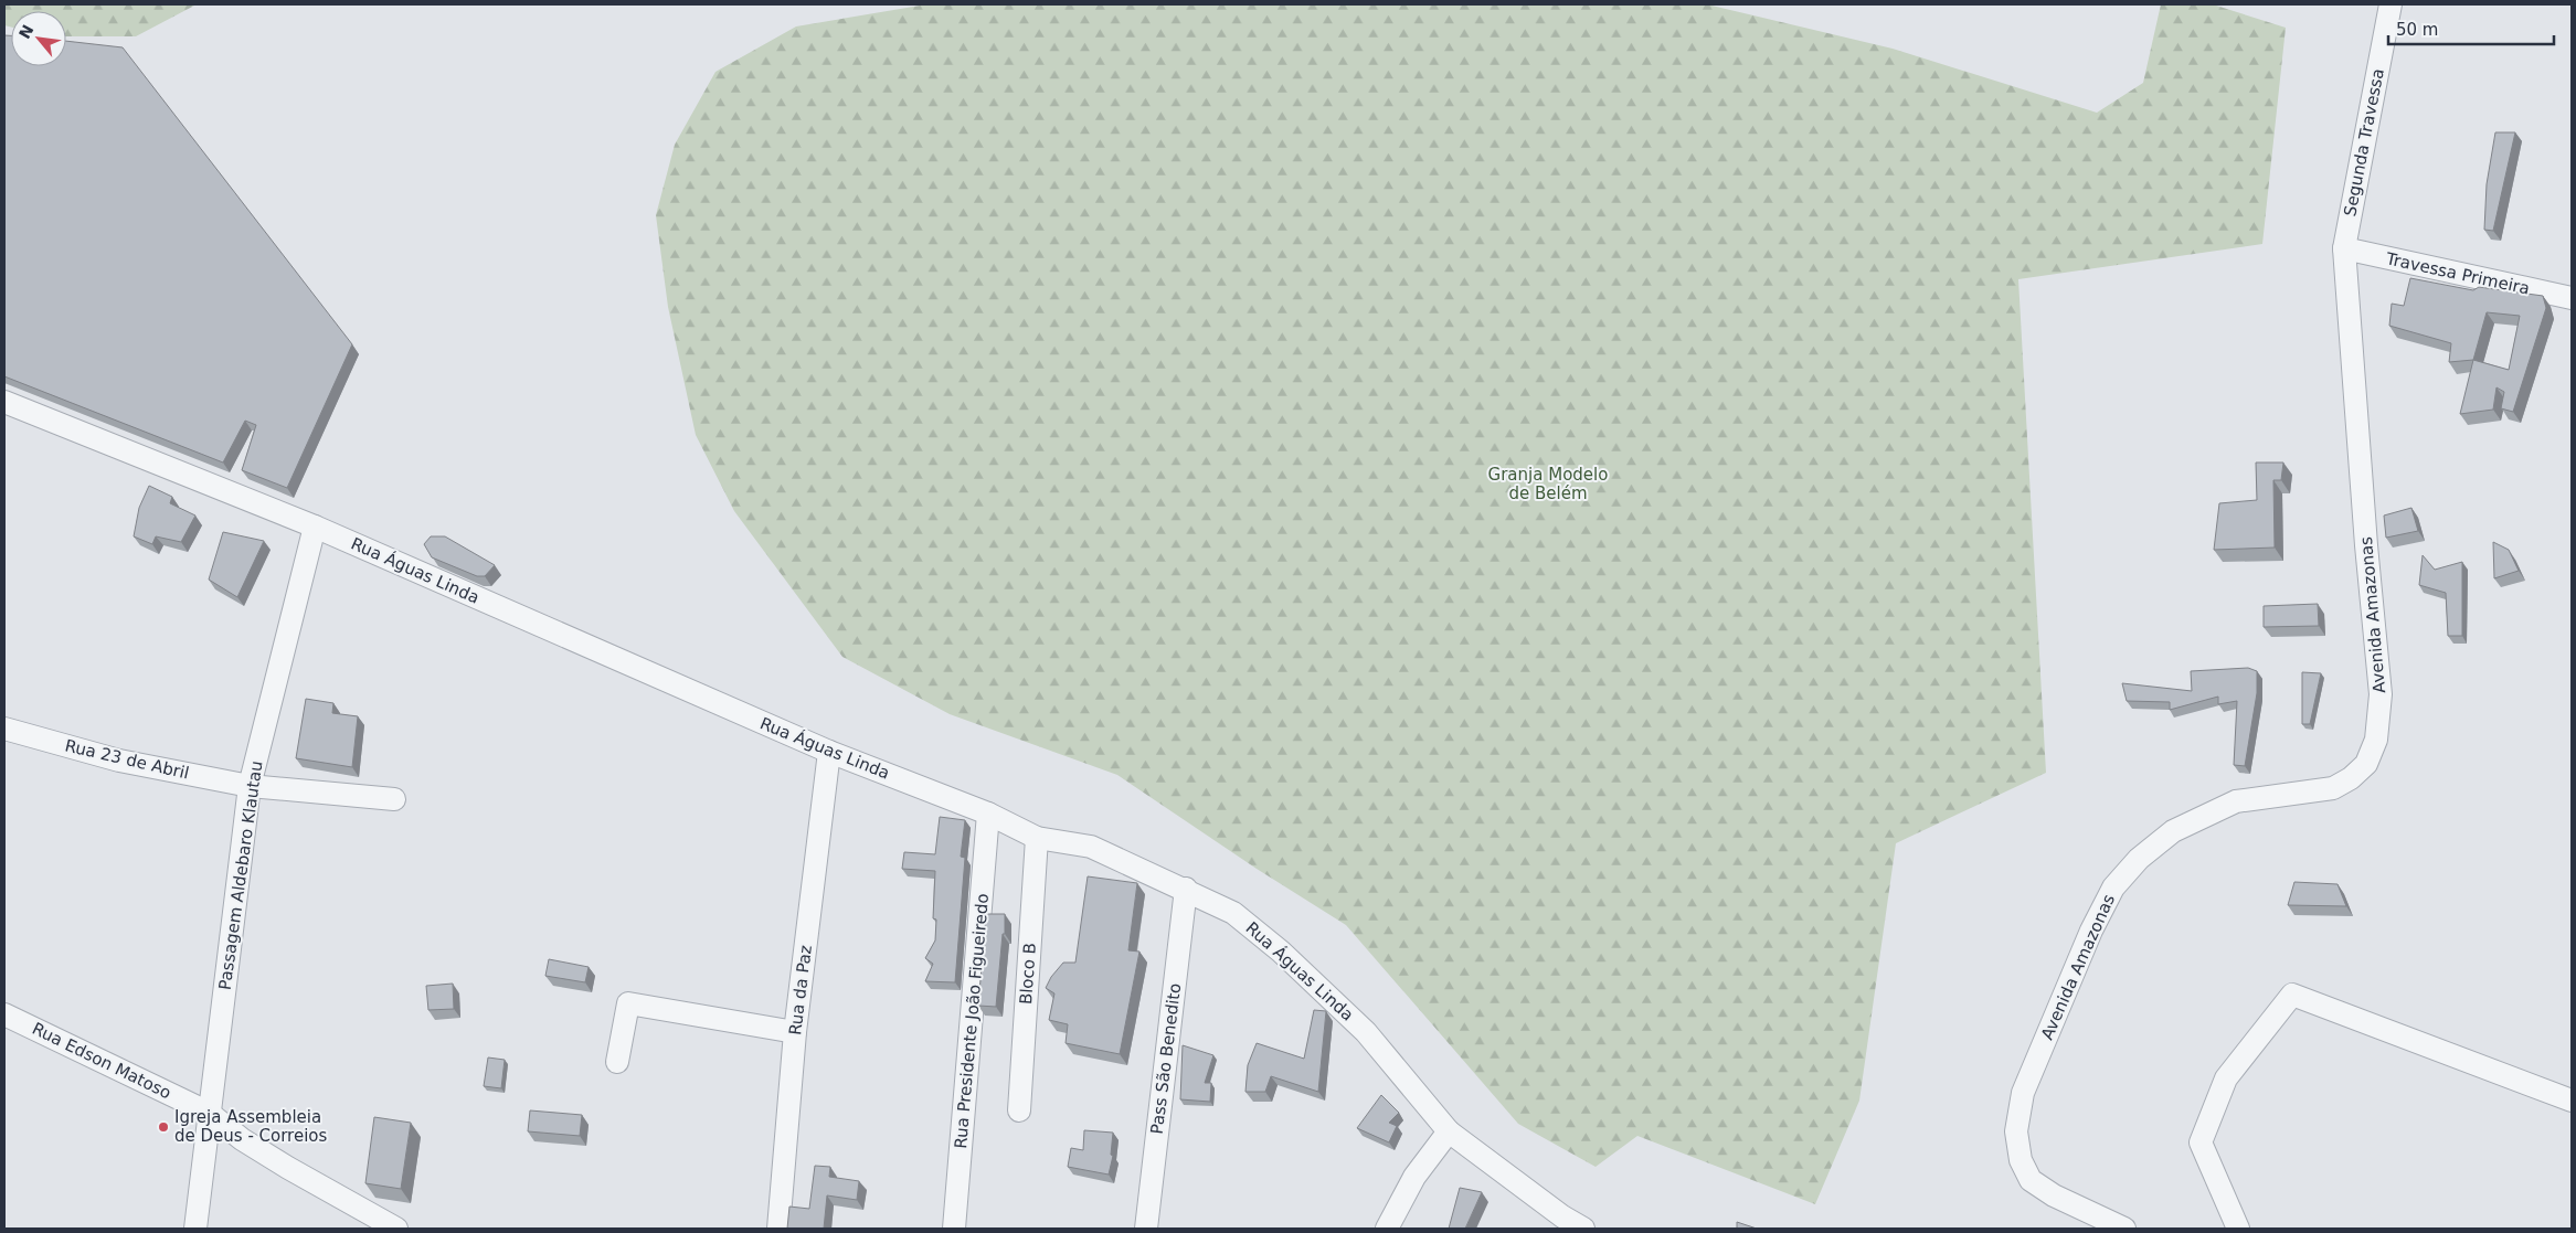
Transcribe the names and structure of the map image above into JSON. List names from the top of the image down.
{
  "streets": {
    "street": [
      "Segunda Travessa",
      "Travessa Primeira",
      "Rua Águas Linda",
      "Avenida Amazonas",
      "Rua 23 de Abril",
      "Passagem Aldebaro Klautau",
      "Bloco B",
      "Rua da Paz",
      "Rua Presidente João Figueiredo",
      "Pass São Benedito",
      "Rua Edson Matoso"
    ]
  },
  "crossings": [
    ["Segunda Travessa", "Travessa Primeira"],
    ["Segunda Travessa", "Avenida Amazonas"],
    ["Travessa Primeira", "Avenida Amazonas"],
    ["Rua Águas Linda", "Passagem Aldebaro Klautau"],
    ["Rua Águas Linda", "Bloco B"],
    ["Rua Águas Linda", "Rua da Paz"],
    ["Rua Águas Linda", "Rua Presidente João Figueiredo"],
    ["Rua Águas Linda", "Pass São Benedito"],
    ["Rua 23 de Abril", "Passagem Aldebaro Klautau"],
    ["Passagem Aldebaro Klautau", "Rua Edson Matoso"]
  ],
  "parks": ["Granja Modelo de Belém"],
  "places": ["Igreja Assembleia de Deus - Correios"],
  "scale_bar": "50 m",
  "north": "top left"
}
